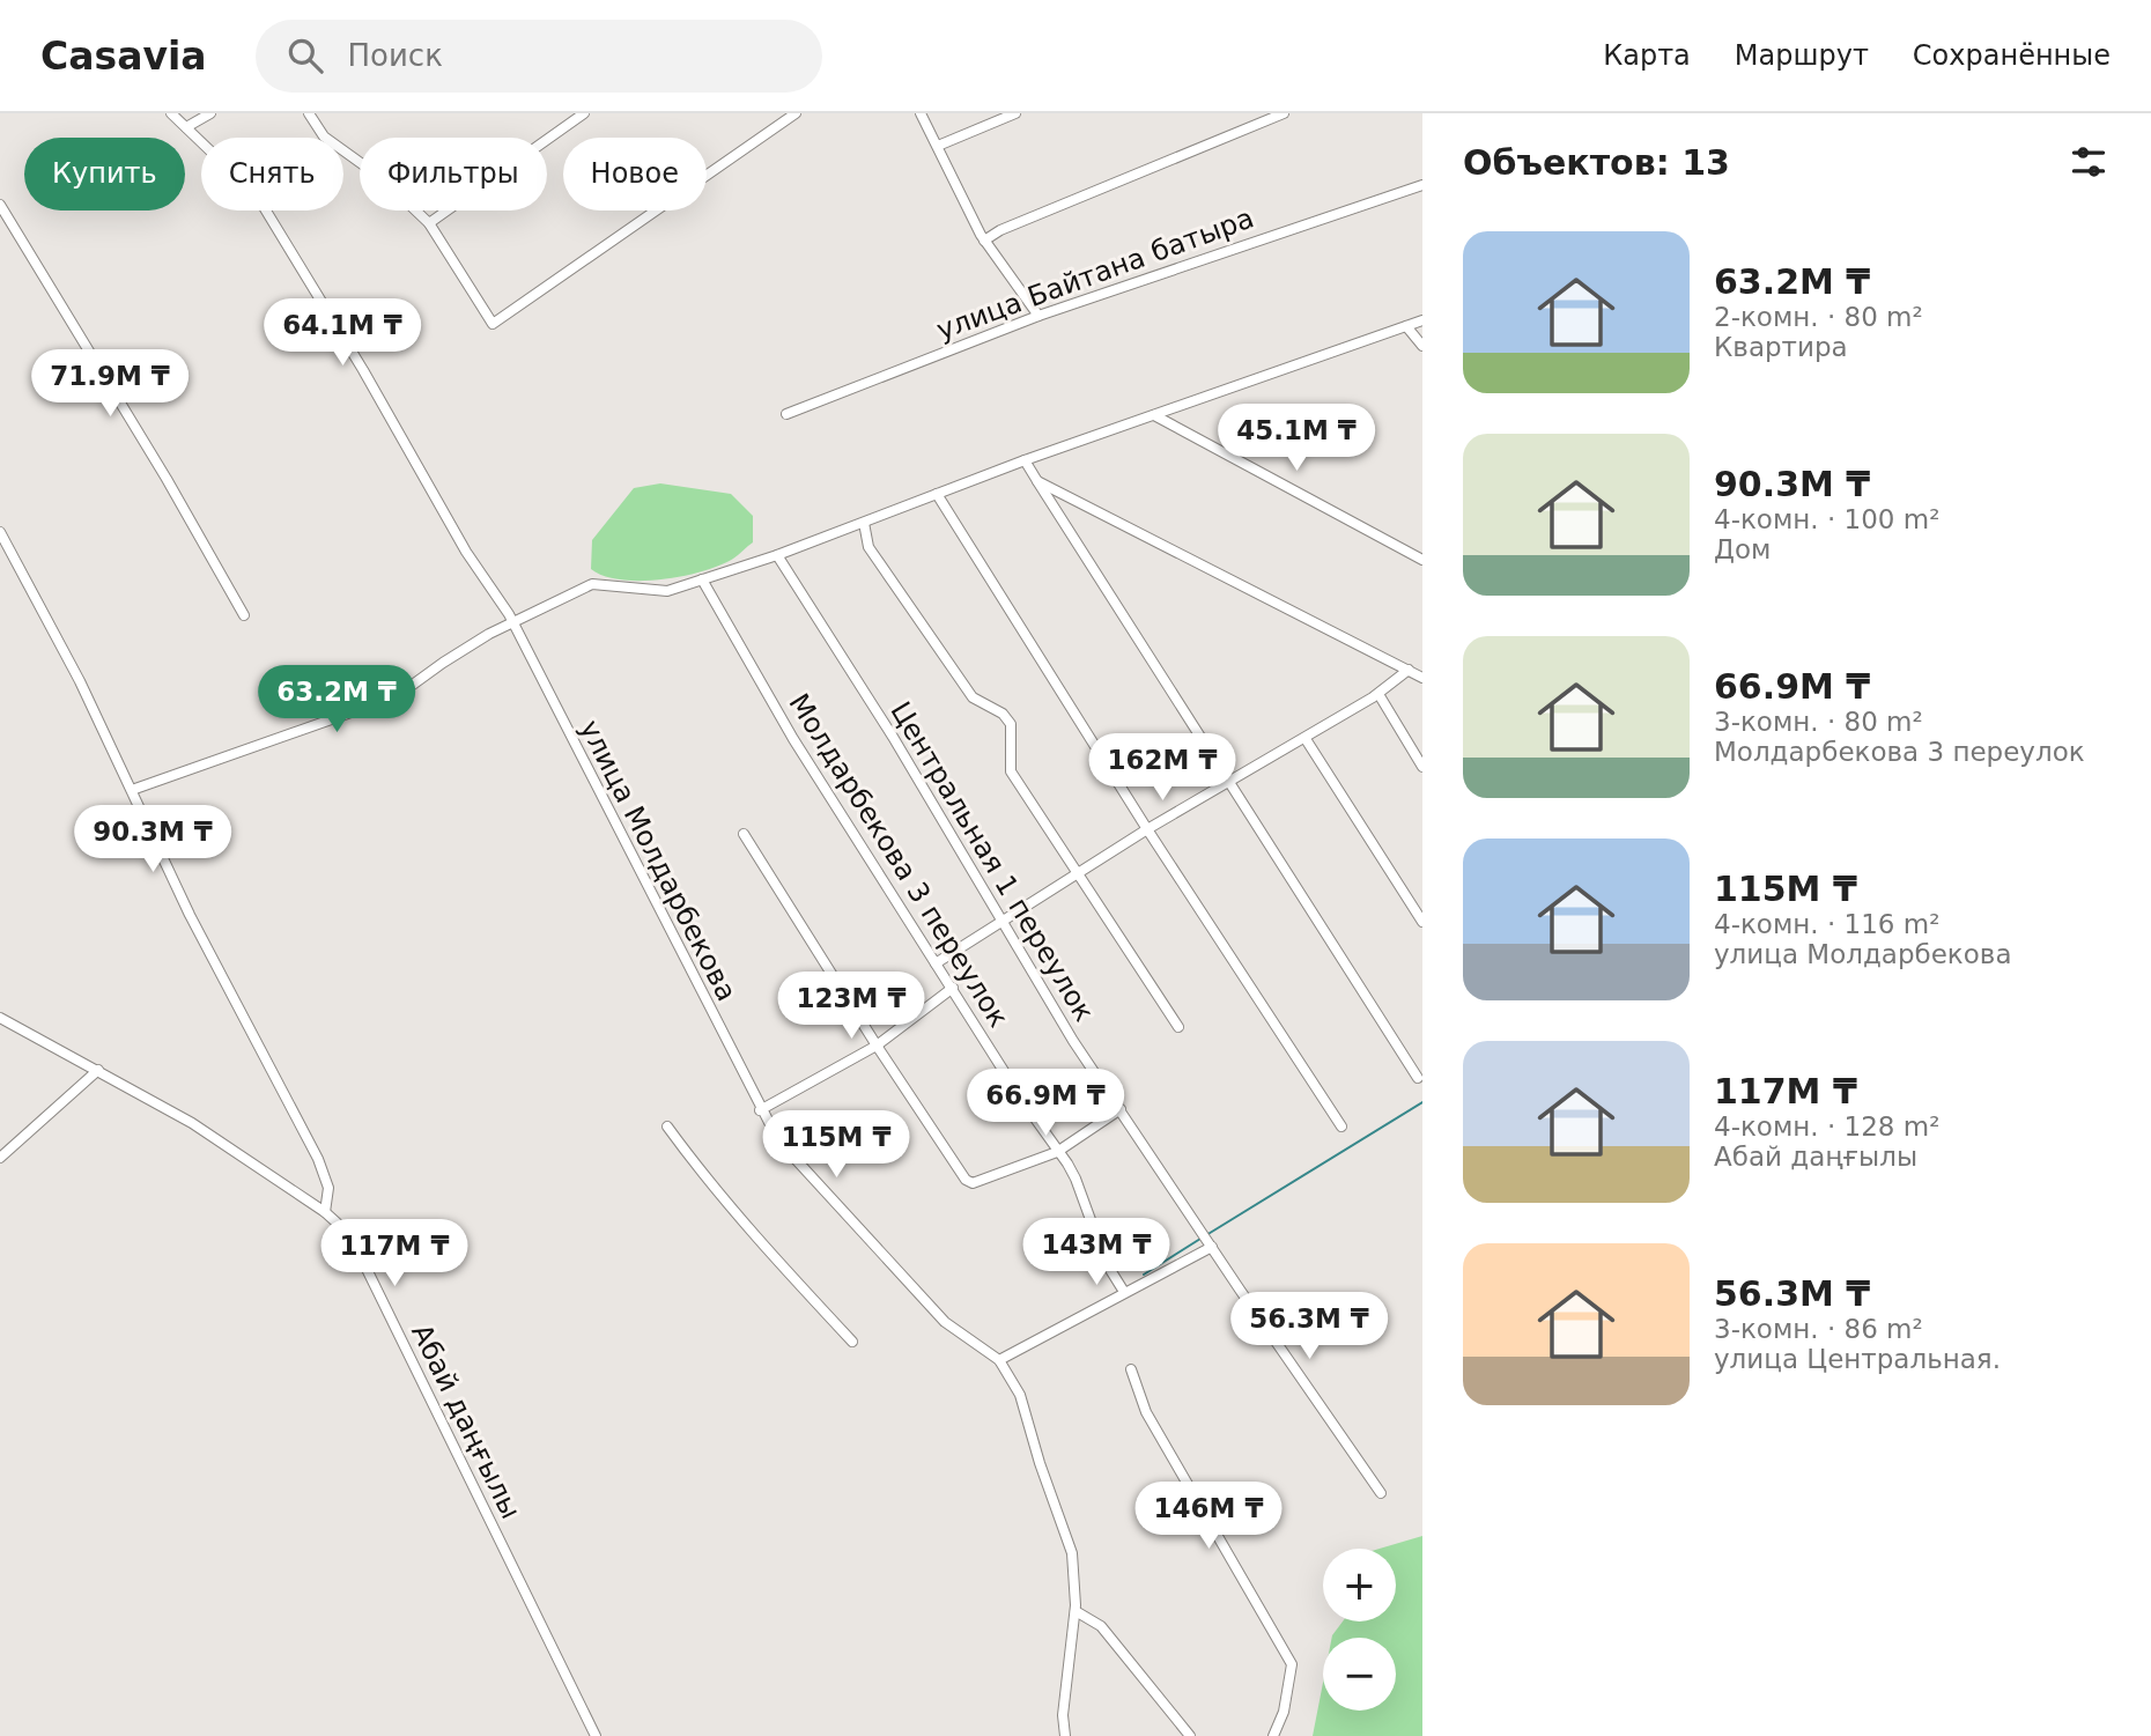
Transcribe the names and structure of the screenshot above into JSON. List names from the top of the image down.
{
  "streets": {
    "street": [
      "улица Байтана батыра",
      "улица Молдарбекова",
      "Молдарбекова 3 переулок",
      "Центральная 1 переулок",
      "Абай даңғылы"
    ]
  },
  "page": {
    "header": "Casavia",
    "search": "Поиск",
    "nav": ["Карта", "Маршрут", "Сохранённые"],
    "heading": "Объектов: 13",
    "chip": [
      "Купить",
      "Снять",
      "Фильтры",
      "Новое"
    ],
    "list": [
      {
        "name": "63.2M ₸",
        "note": "2-комн. · 80 m² · Квартира"
      },
      {
        "name": "90.3M ₸",
        "note": "4-комн. · 100 m² · Дом"
      },
      {
        "name": "66.9M ₸",
        "note": "3-комн. · 80 m² · Молдарбекова 3 переулок"
      },
      {
        "name": "115M ₸",
        "note": "4-комн. · 116 m² · улица Молдарбекова"
      },
      {
        "name": "117M ₸",
        "note": "4-комн. · 128 m² · Абай даңғылы"
      },
      {
        "name": "56.3M ₸",
        "note": "3-комн. · 86 m² · улица Центральная."
      }
    ],
    "price": [
      "64.1M ₸",
      "71.9M ₸",
      "45.1M ₸",
      "63.2M ₸",
      "162M ₸",
      "90.3M ₸",
      "123M ₸",
      "66.9M ₸",
      "115M ₸",
      "143M ₸",
      "117M ₸",
      "56.3M ₸",
      "146M ₸"
    ],
    "map_buttons": ["+", "−"]
  }
}
